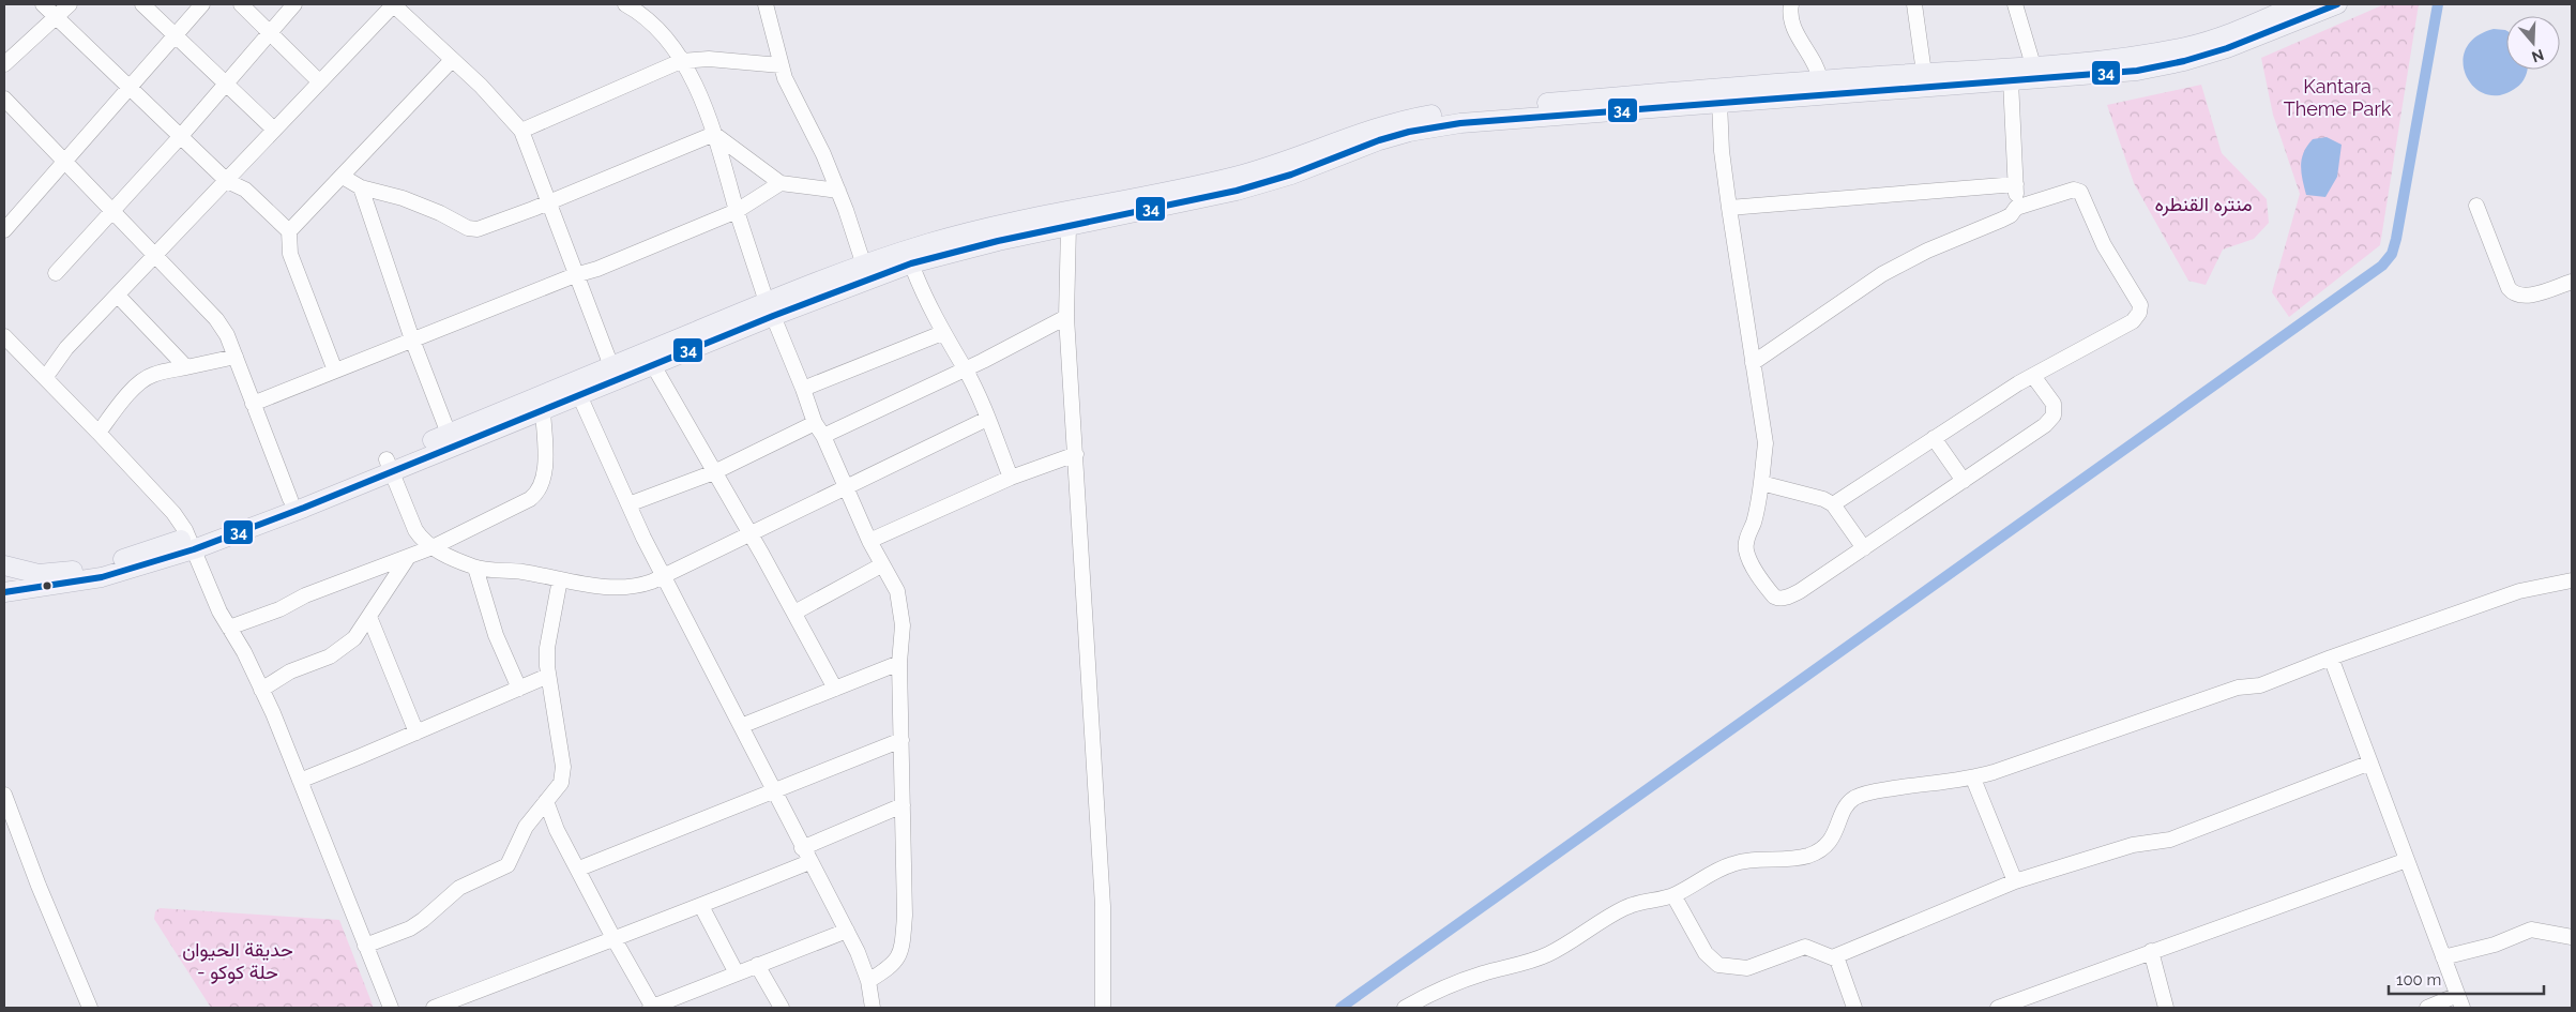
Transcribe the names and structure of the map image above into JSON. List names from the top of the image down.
{
  "parks": ["Kantara Theme Park", "منتره القنطره", "حديقة الحيوان - حلة كوكو"],
  "lines": ["transit line 34"],
  "scale_bar": "100 m",
  "north": "bottom"
}
